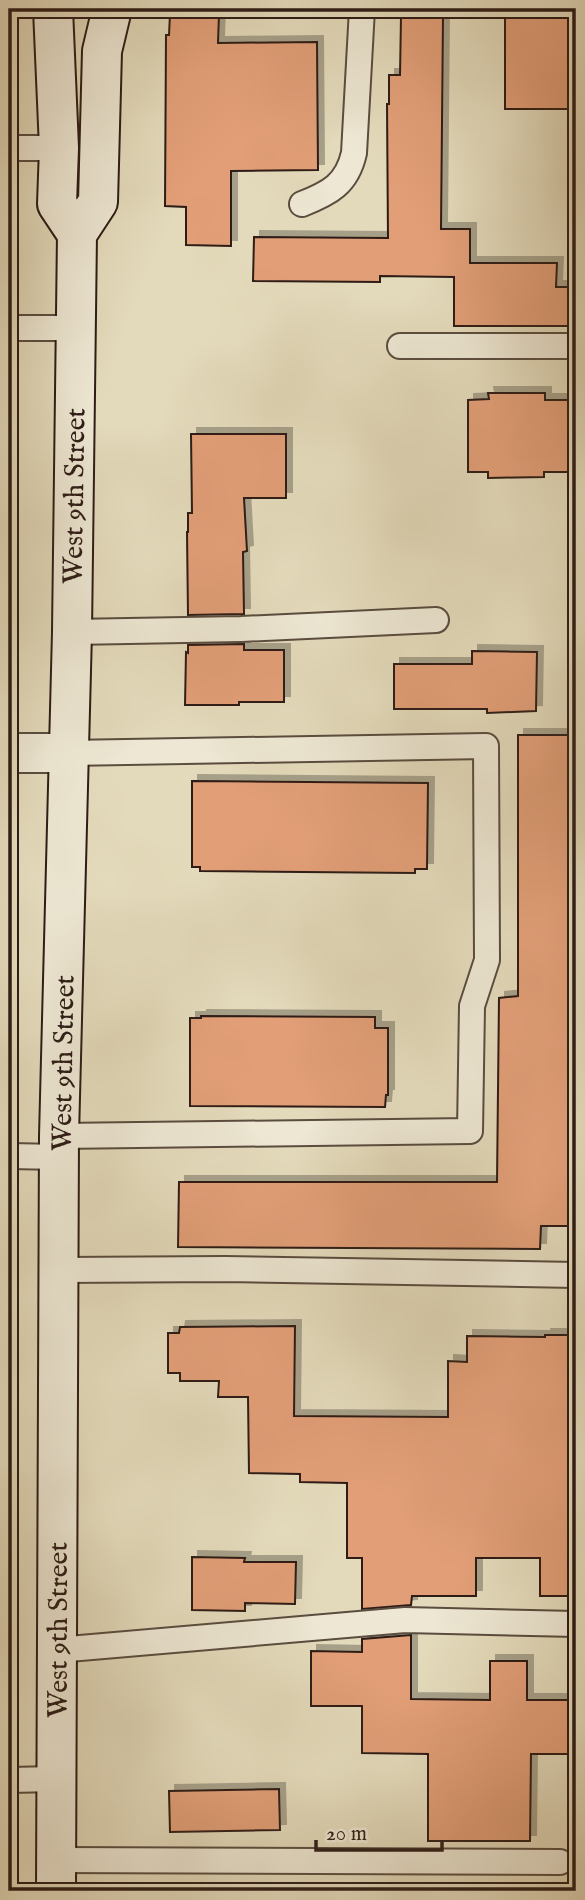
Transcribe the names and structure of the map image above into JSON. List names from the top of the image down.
{
  "streets": {
    "street": ["West 9th Street"]
  },
  "scale_bar": "20 m"
}
